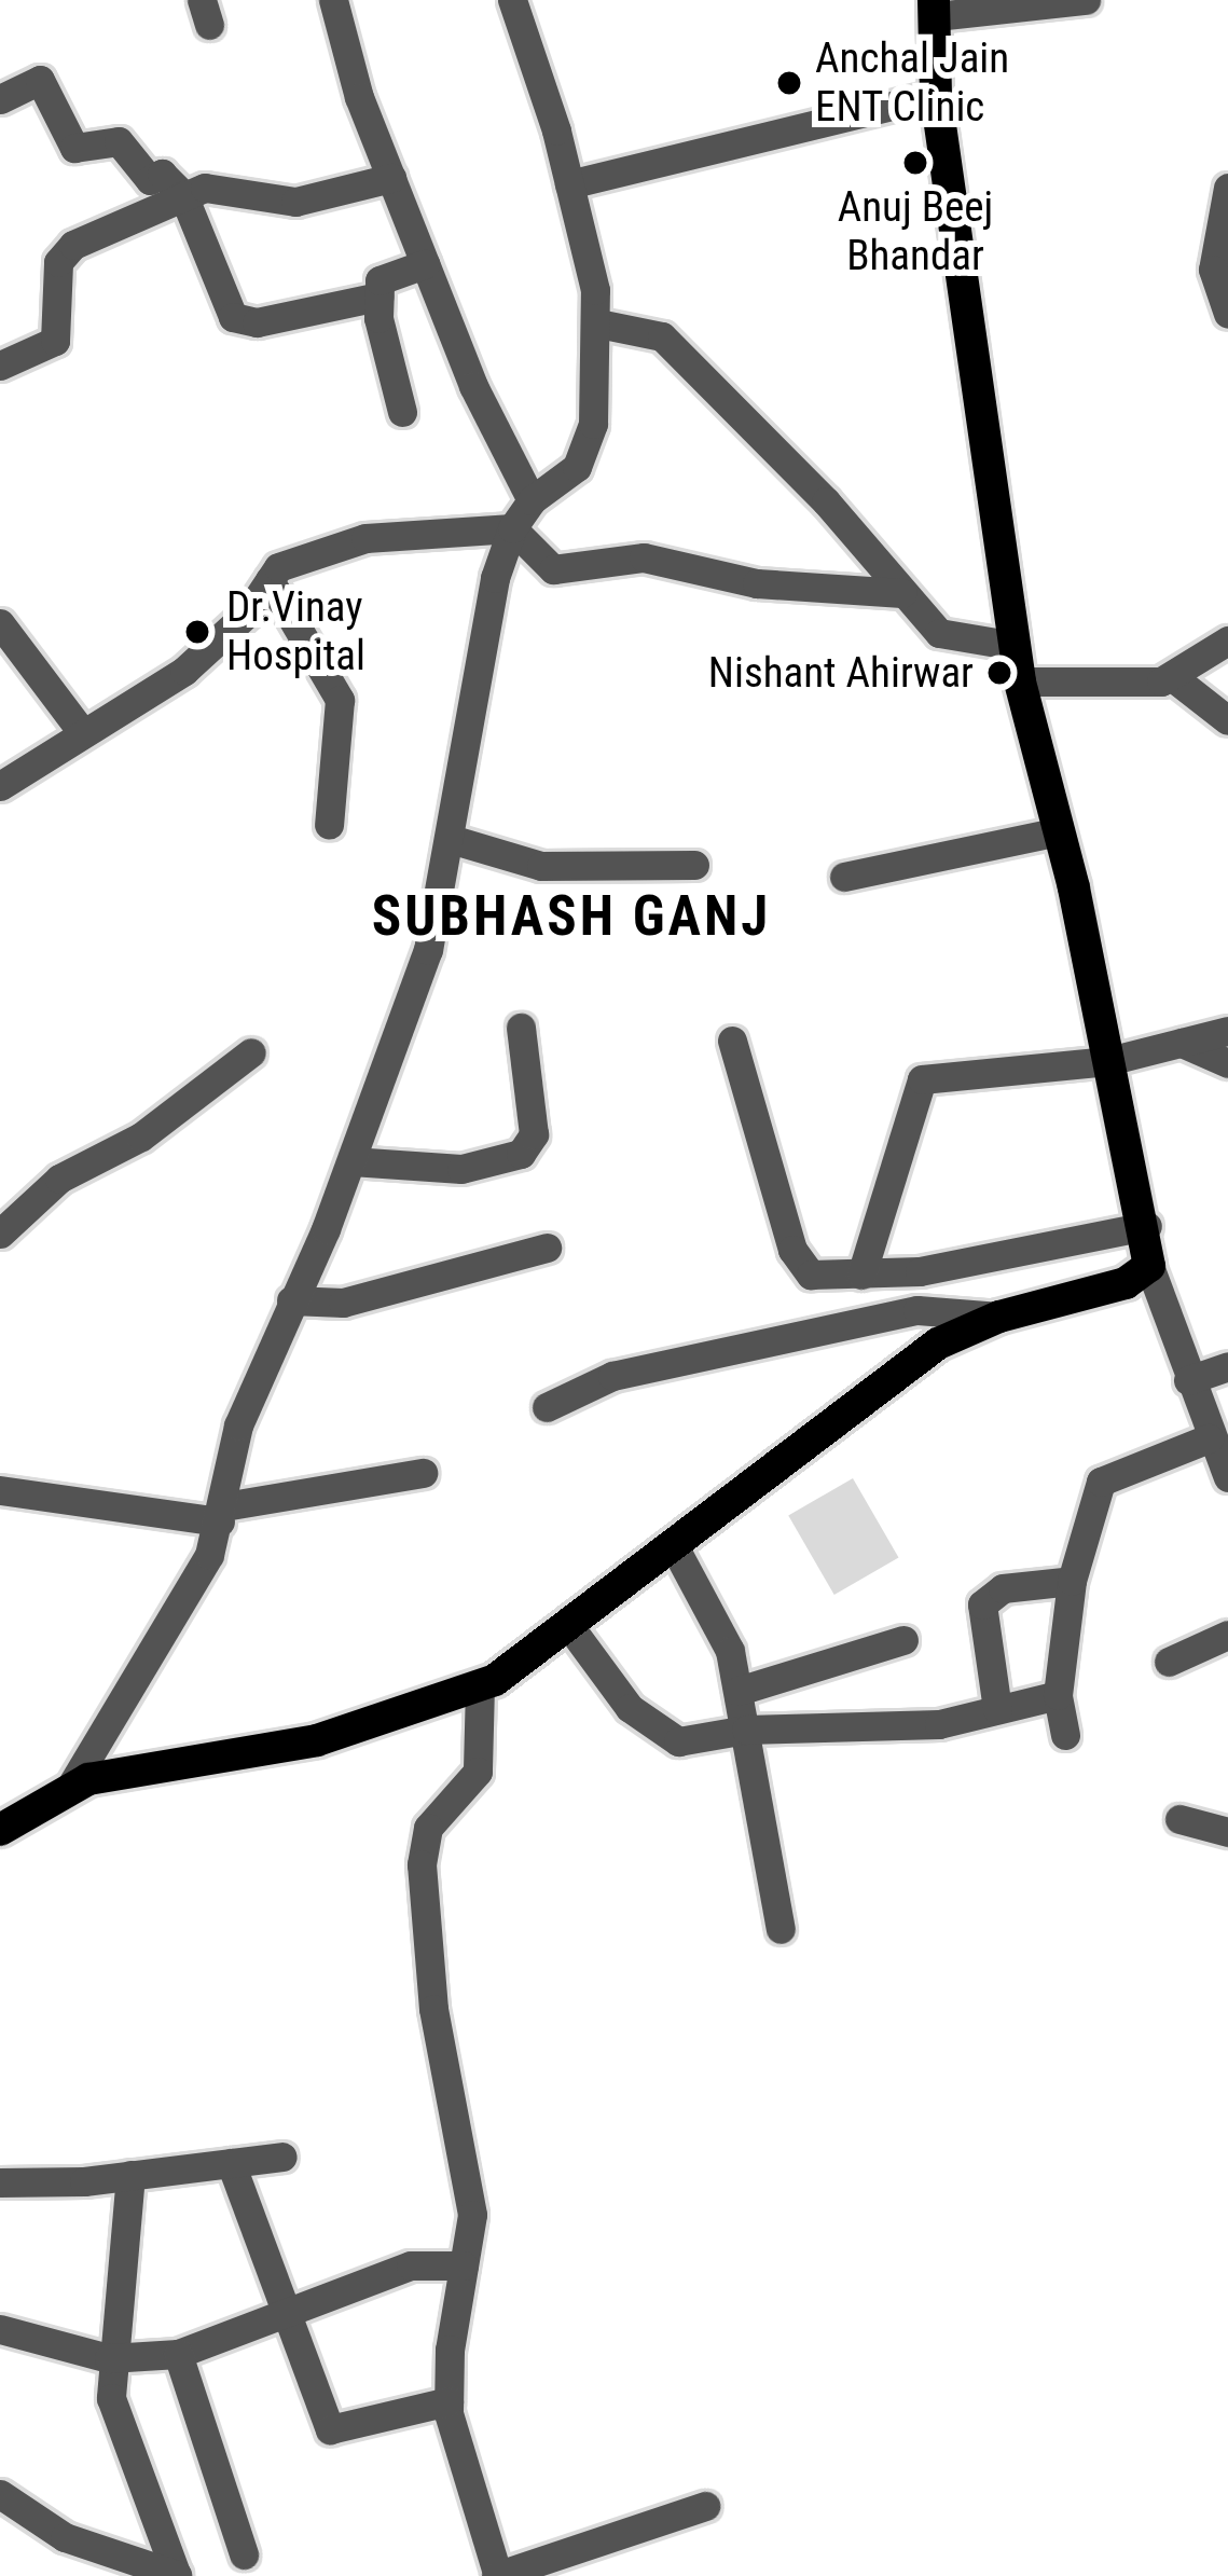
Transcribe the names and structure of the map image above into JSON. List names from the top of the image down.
{
  "districts": ["SUBHASH GANJ"],
  "places": [
    "Anchal Jain ENT Clinic",
    "Anuj Beej Bhandar",
    "Dr.Vinay Hospital",
    "Nishant Ahirwar"
  ]
}
